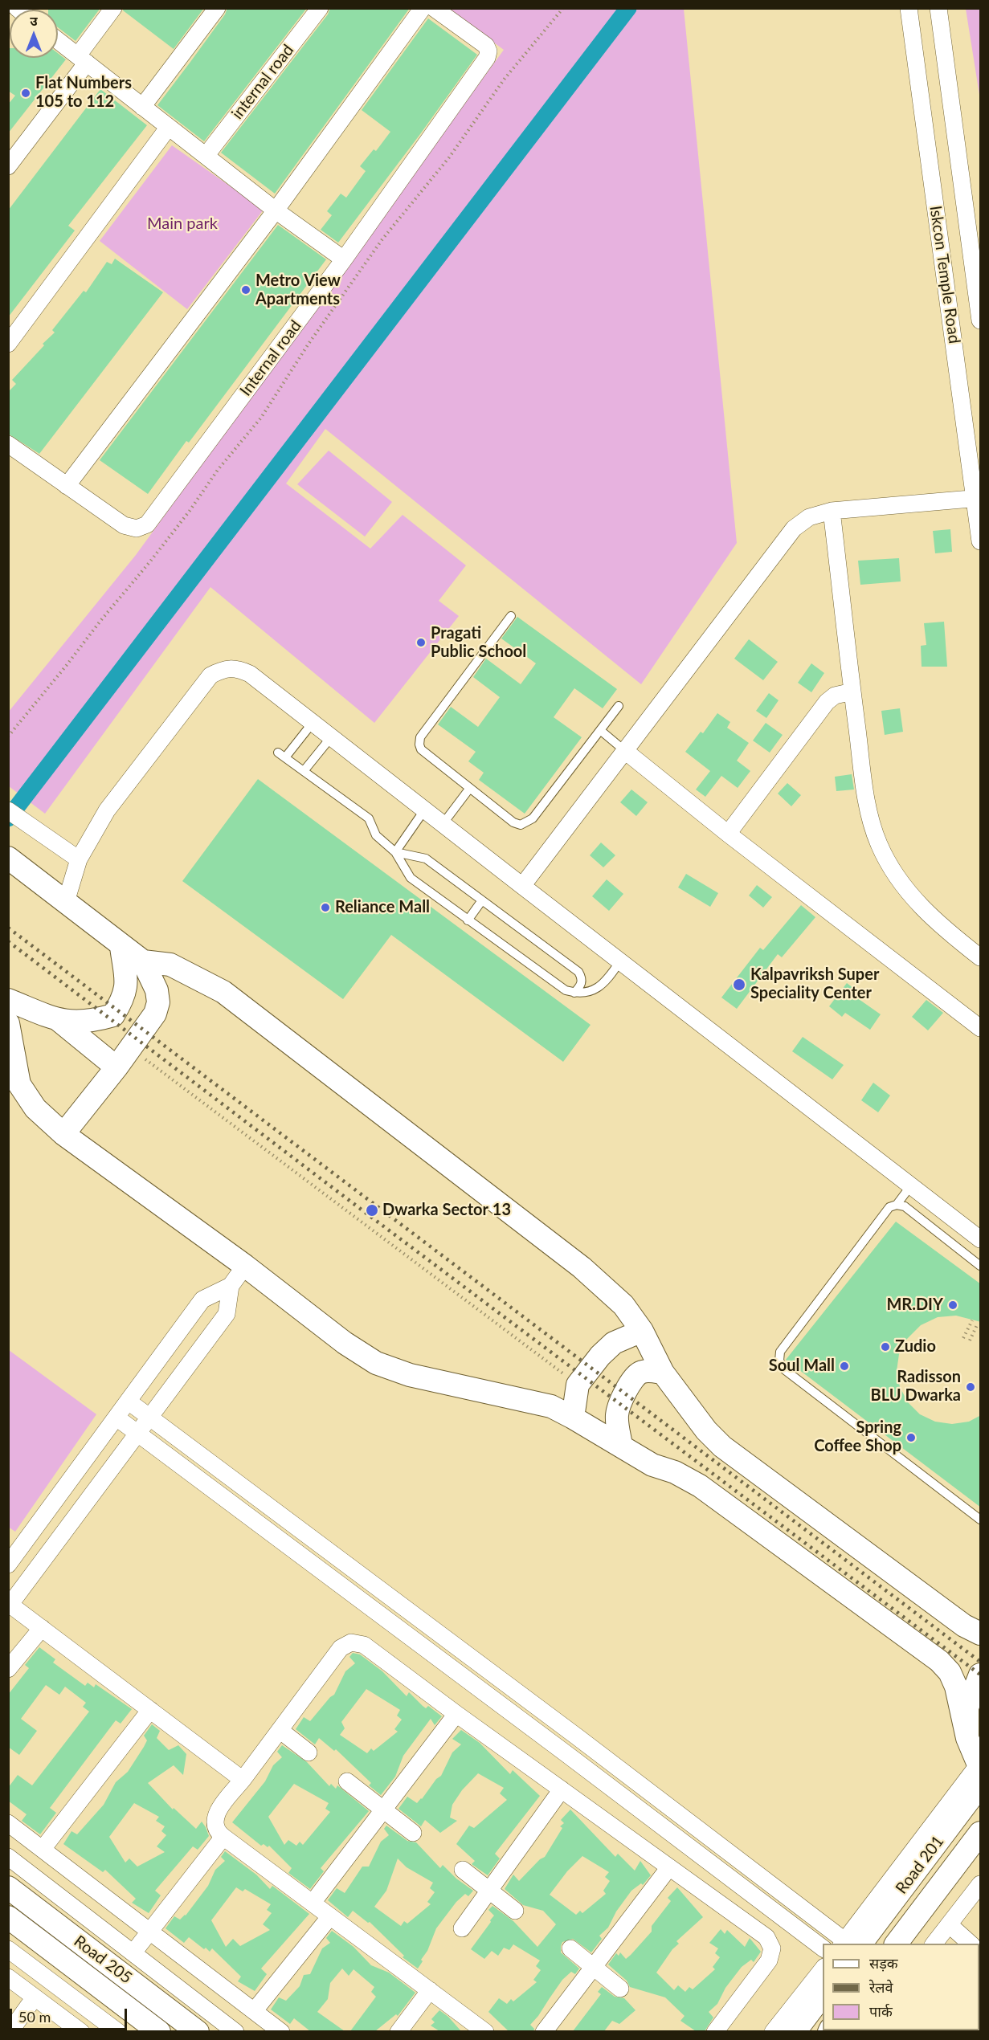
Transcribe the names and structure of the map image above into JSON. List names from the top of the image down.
{
  "streets": {
    "street": [
      "internal road",
      "Iskcon Temple Road",
      "Internal road",
      "Road 201",
      "Road 205"
    ]
  },
  "parks": ["Main park"],
  "places": [
    "Flat Numbers 105 to 112",
    "Metro View Apartments",
    "Pragati Public School",
    "Reliance Mall",
    "Kalpavriksh Super Speciality Center",
    "Dwarka Sector 13",
    "MR.DIY",
    "Zudio",
    "Soul Mall",
    "Radisson BLU Dwarka",
    "Spring Coffee Shop"
  ],
  "legend": ["सड़क", "रेलवे", "पार्क"],
  "scale_bar": "50 m",
  "north": "top"
}
